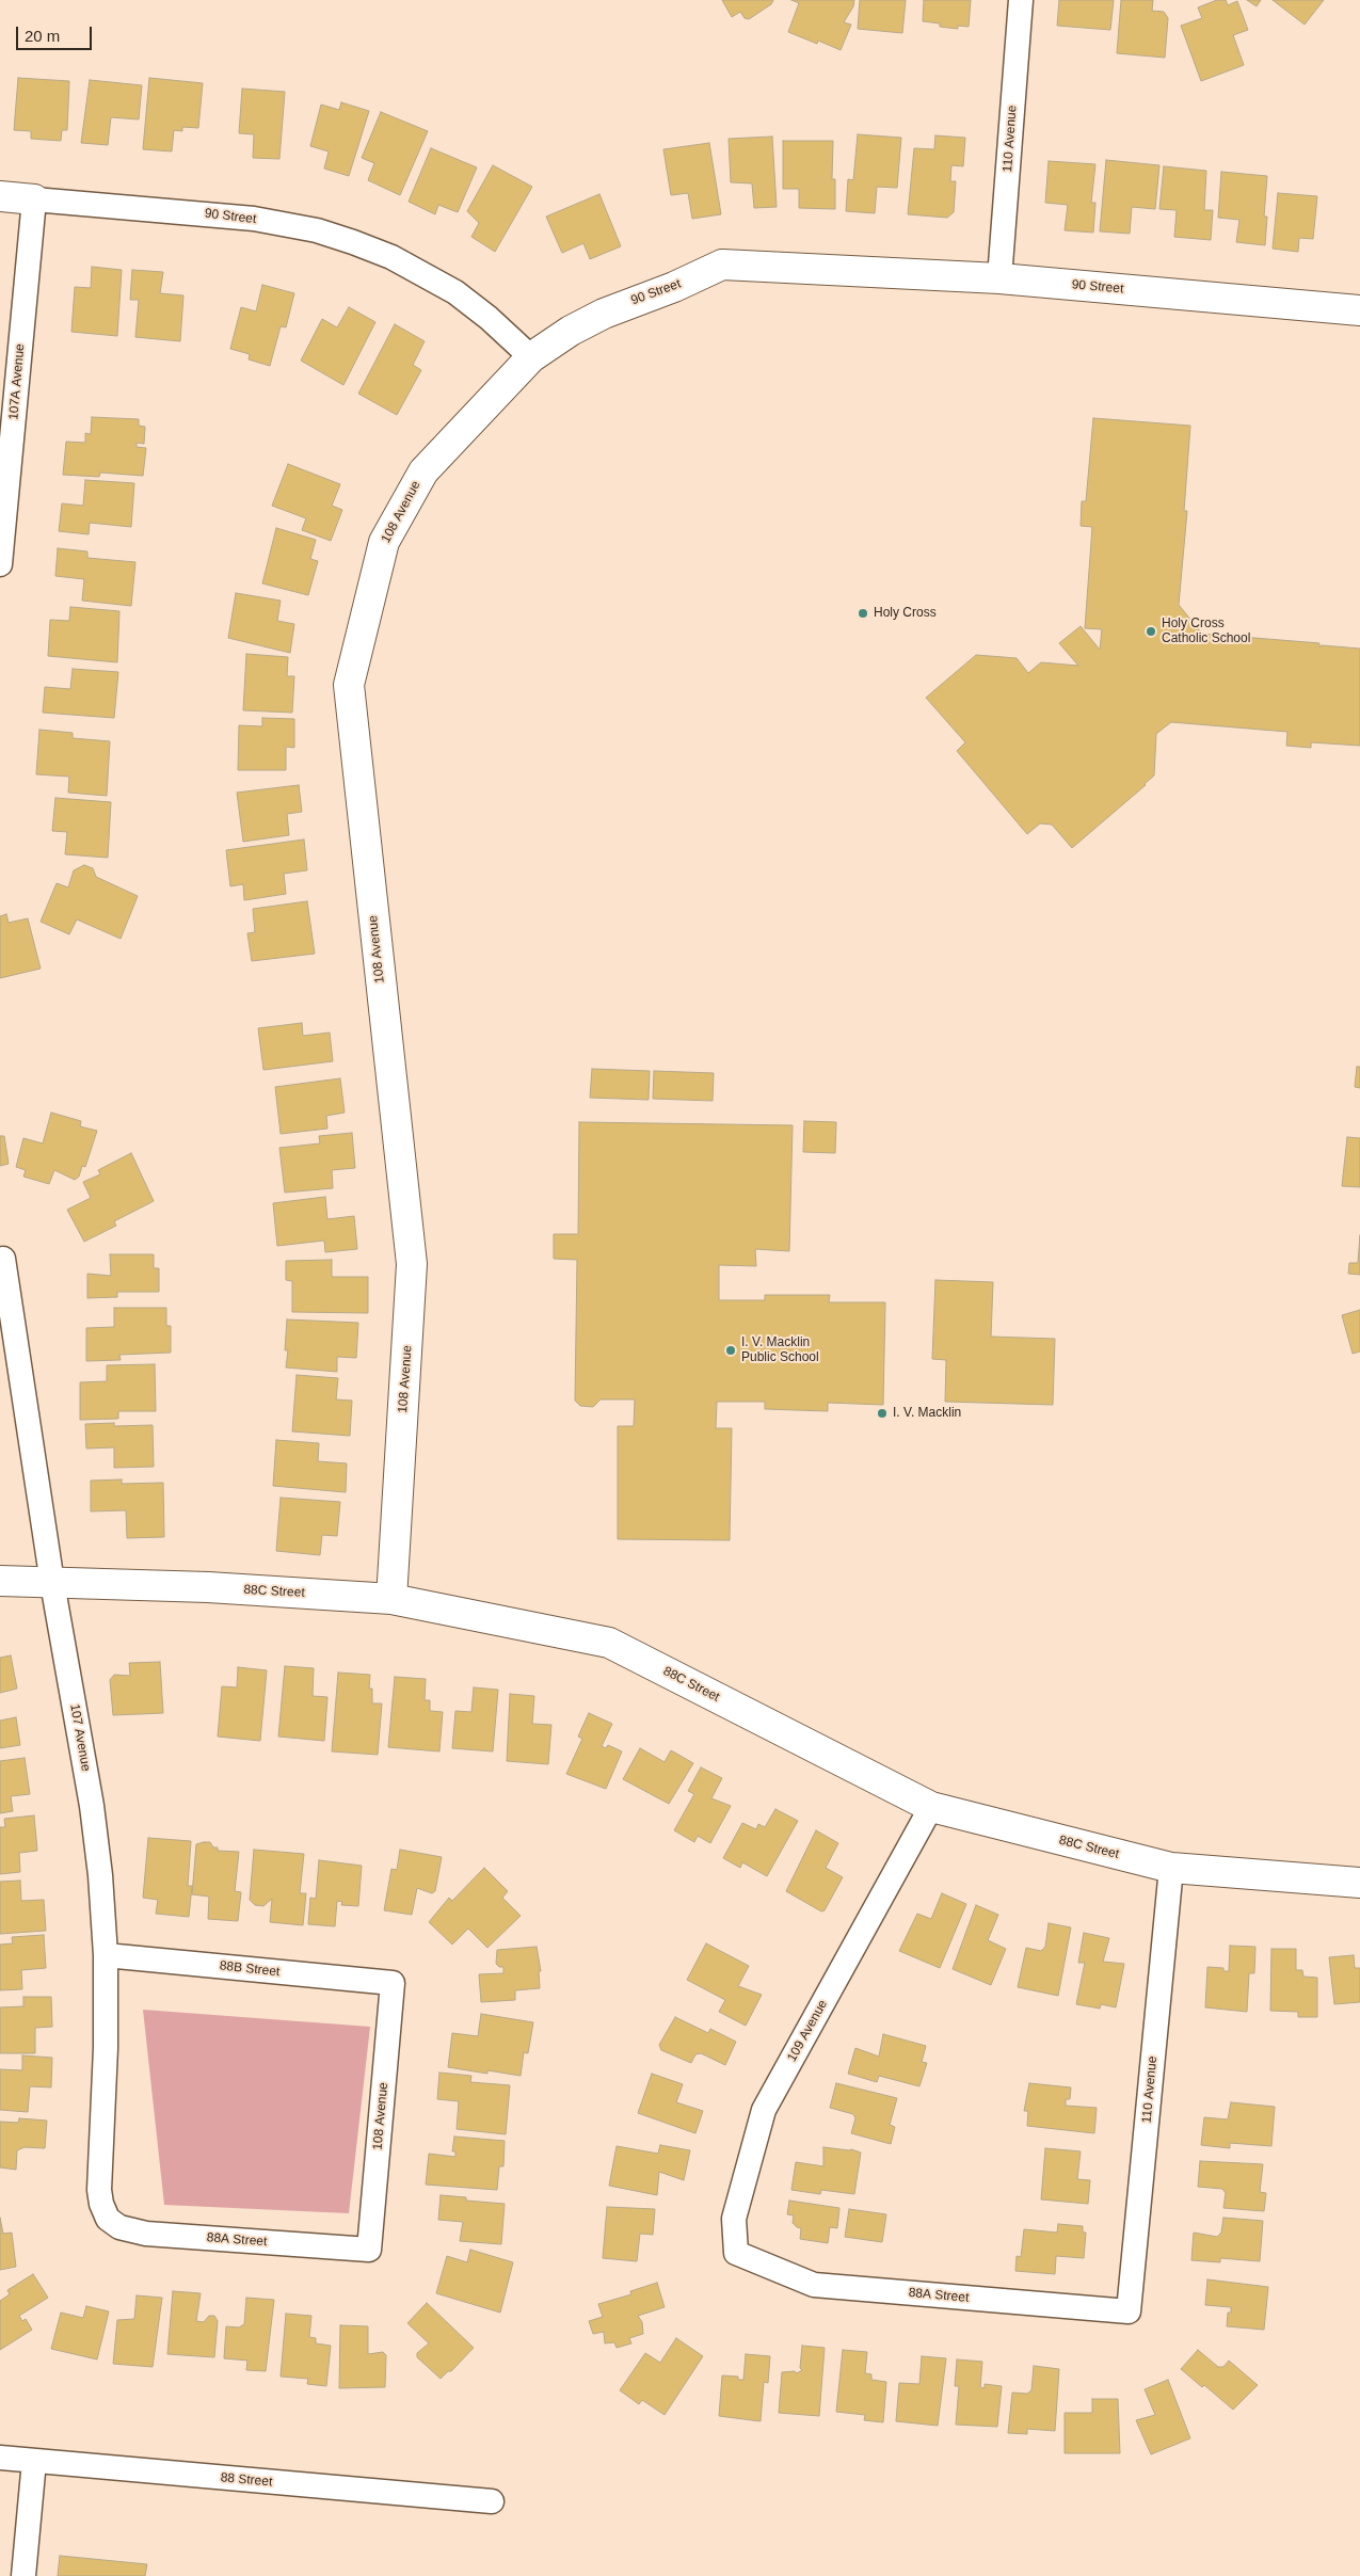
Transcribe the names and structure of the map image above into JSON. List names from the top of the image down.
{
  "streets": {
    "street": [
      "110 Avenue",
      "90 Street",
      "107A Avenue",
      "108 Avenue",
      "88C Street",
      "107 Avenue",
      "88B Street",
      "109 Avenue",
      "88A Street",
      "88 Street"
    ]
  },
  "crossings": [
    ["110 Avenue", "90 Street"],
    ["110 Avenue", "88C Street"],
    ["110 Avenue", "88A Street"],
    ["90 Street", "107A Avenue"],
    ["90 Street", "108 Avenue"],
    ["108 Avenue", "88C Street"],
    ["108 Avenue", "88B Street"],
    ["108 Avenue", "88A Street"],
    ["88C Street", "107 Avenue"],
    ["88C Street", "109 Avenue"],
    ["107 Avenue", "88B Street"],
    ["107 Avenue", "88A Street"],
    ["109 Avenue", "88A Street"]
  ],
  "places": [
    "Holy Cross",
    "Holy Cross Catholic School",
    "I. V. Macklin Public School",
    "I. V. Macklin"
  ],
  "scale_bar": "20 m"
}
